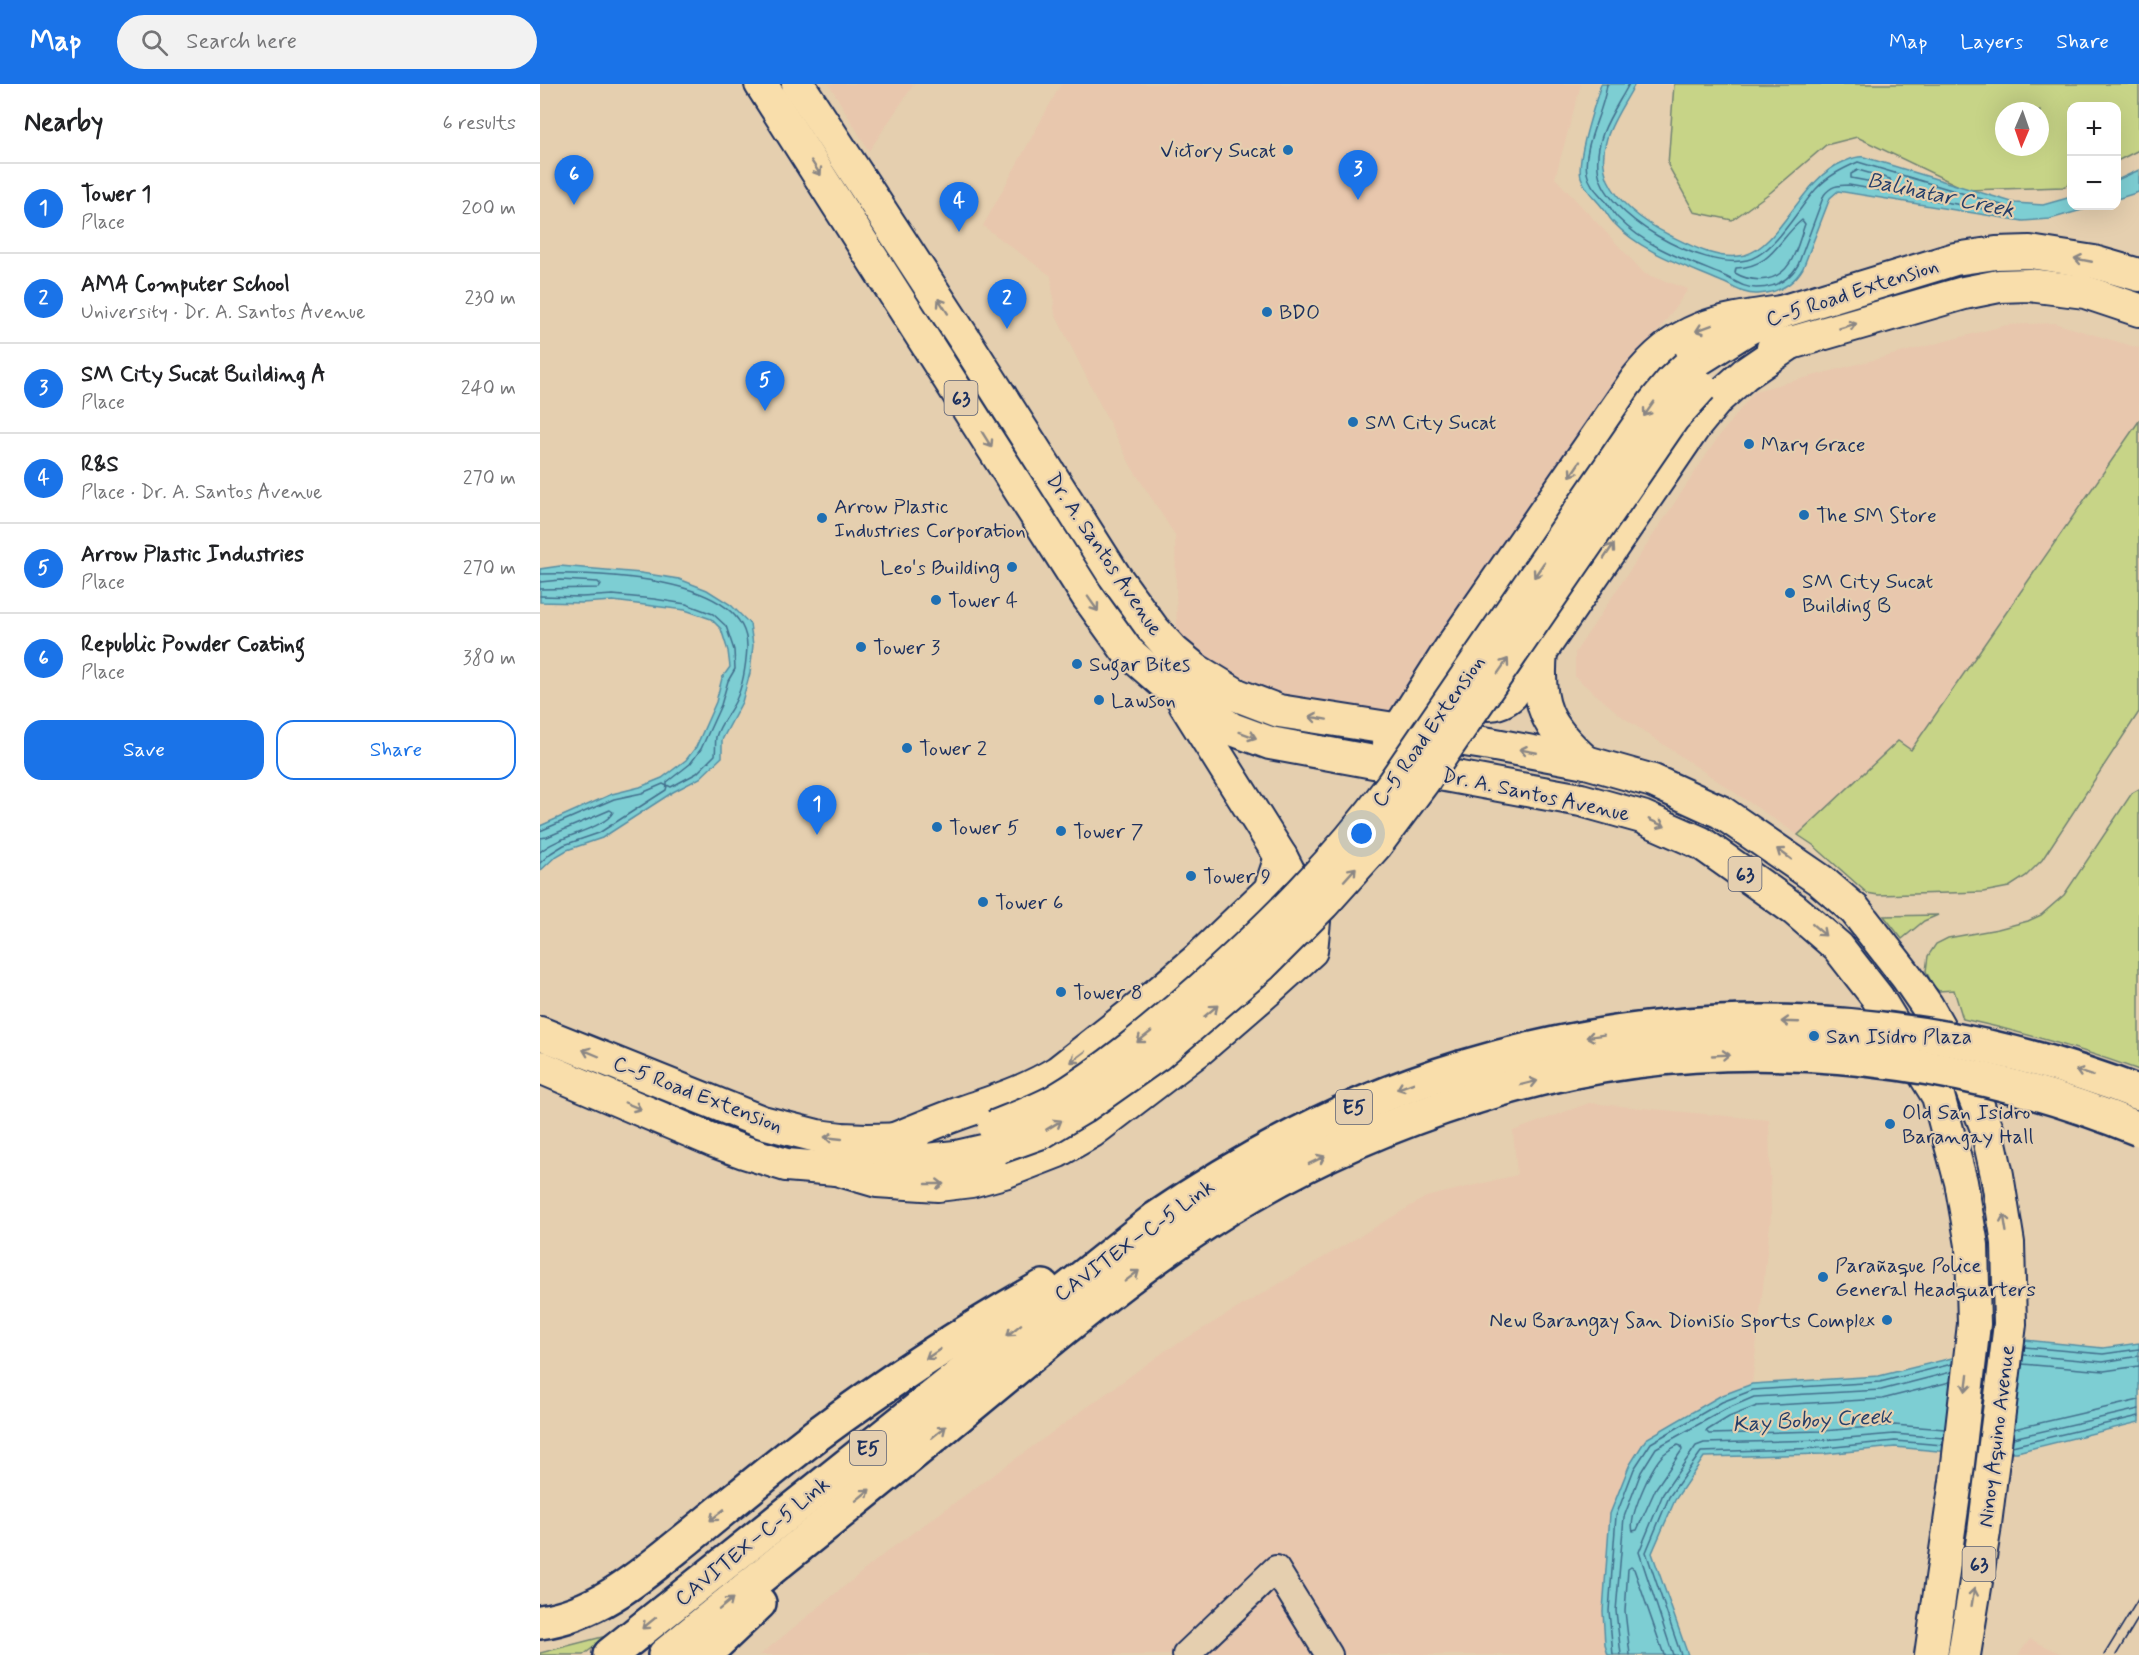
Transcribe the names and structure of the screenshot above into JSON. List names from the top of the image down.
{
  "streets": {
    "highway": ["E5", "CAVITEX–C-5 Link"],
    "main road": [
      "C-5 Road Extension",
      "63",
      "Dr. A. Santos Avenue",
      "Ninoy Aquino Avenue"
    ]
  },
  "crossings": [
    ["Dr. A. Santos Avenue", "Ninoy Aquino Avenue"]
  ],
  "water": ["Balihatar Creek", "Kay Boboy Creek"],
  "places": [
    "Victory Sucat",
    "BDO",
    "SM City Sucat",
    "Mary Grace",
    "The SM Store",
    "Arrow Plastic Industries Corporation",
    "Leo's Building",
    "SM City Sucat Building B",
    "Tower 4",
    "Tower 3",
    "Sugar Bites",
    "Lawson",
    "Tower 2",
    "Tower 5",
    "Tower 7",
    "Tower 9",
    "Tower 6",
    "Tower 8",
    "San Isidro Plaza",
    "Old San Isidro Barangay Hall",
    "Parañaque Police General Headquarters",
    "New Barangay San Dionisio Sports Complex"
  ],
  "north": "bottom",
  "page": {
    "header": "Map",
    "search": "Search here",
    "nav": ["Map", "Layers", "Share"],
    "heading": ["Nearby", "6 results"],
    "map_buttons": ["+", "−"],
    "pins": [
      "3",
      "6",
      "4",
      "2",
      "5",
      "1"
    ],
    "list": [
      {
        "mark": "1",
        "name": "Tower 1",
        "note": "Place",
        "value": "200 m"
      },
      {
        "mark": "2",
        "name": "AMA Computer School",
        "note": "University · Dr. A. Santos Avenue",
        "value": "230 m"
      },
      {
        "mark": "3",
        "name": "SM City Sucat Building A",
        "note": "Place",
        "value": "240 m"
      },
      {
        "mark": "4",
        "name": "R&S",
        "note": "Place · Dr. A. Santos Avenue",
        "value": "270 m"
      },
      {
        "mark": "5",
        "name": "Arrow Plastic Industries",
        "note": "Place",
        "value": "270 m"
      },
      {
        "mark": "6",
        "name": "Republic Powder Coating",
        "note": "Place",
        "value": "380 m"
      }
    ],
    "buttons": ["Save", "Share"]
  }
}
